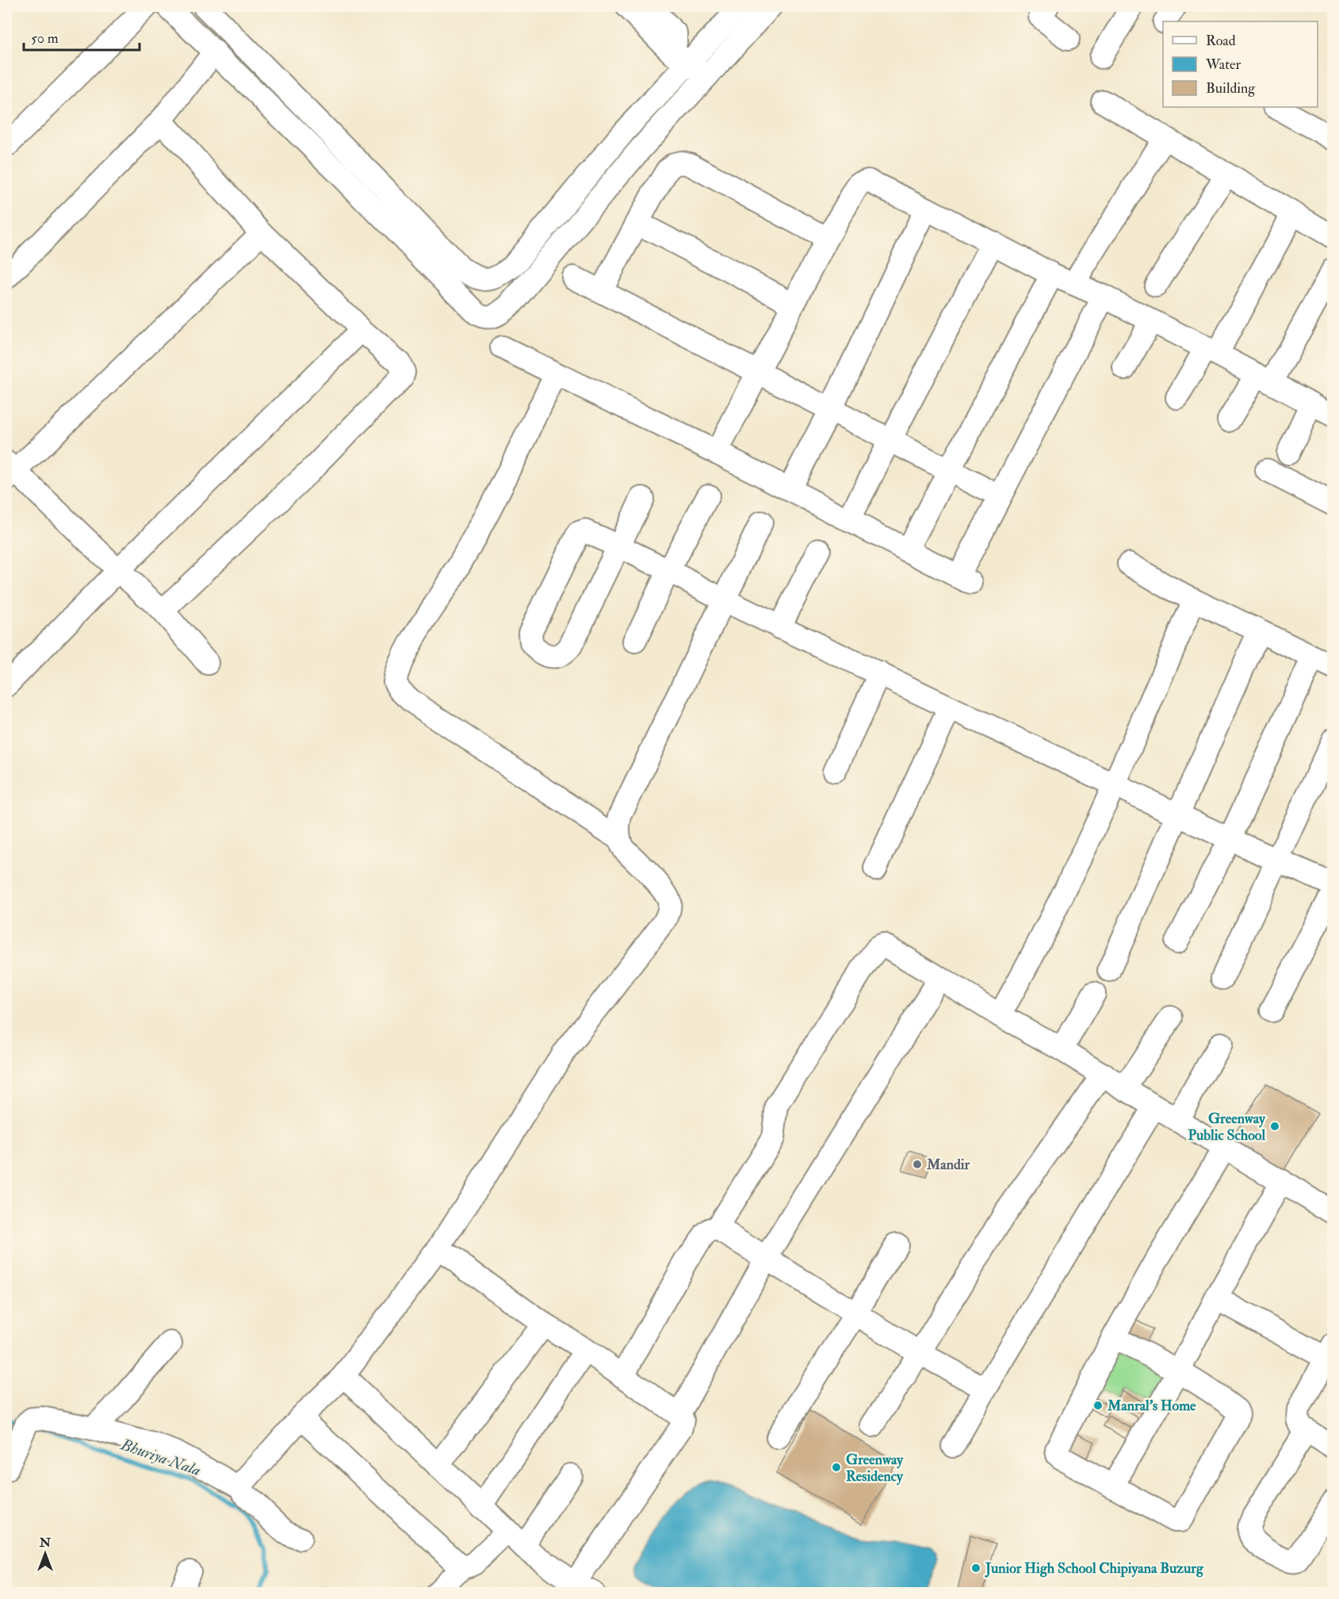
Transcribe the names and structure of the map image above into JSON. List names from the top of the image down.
{
  "water": ["Bhuriya Nala"],
  "places": [
    "Greenway Public School",
    "Mandir",
    "Manral's Home",
    "Greenway Residency",
    "Junior High School Chipiyana Buzurg"
  ],
  "legend": ["Road", "Water", "Building"],
  "scale_bar": "50 m",
  "north": "top"
}
